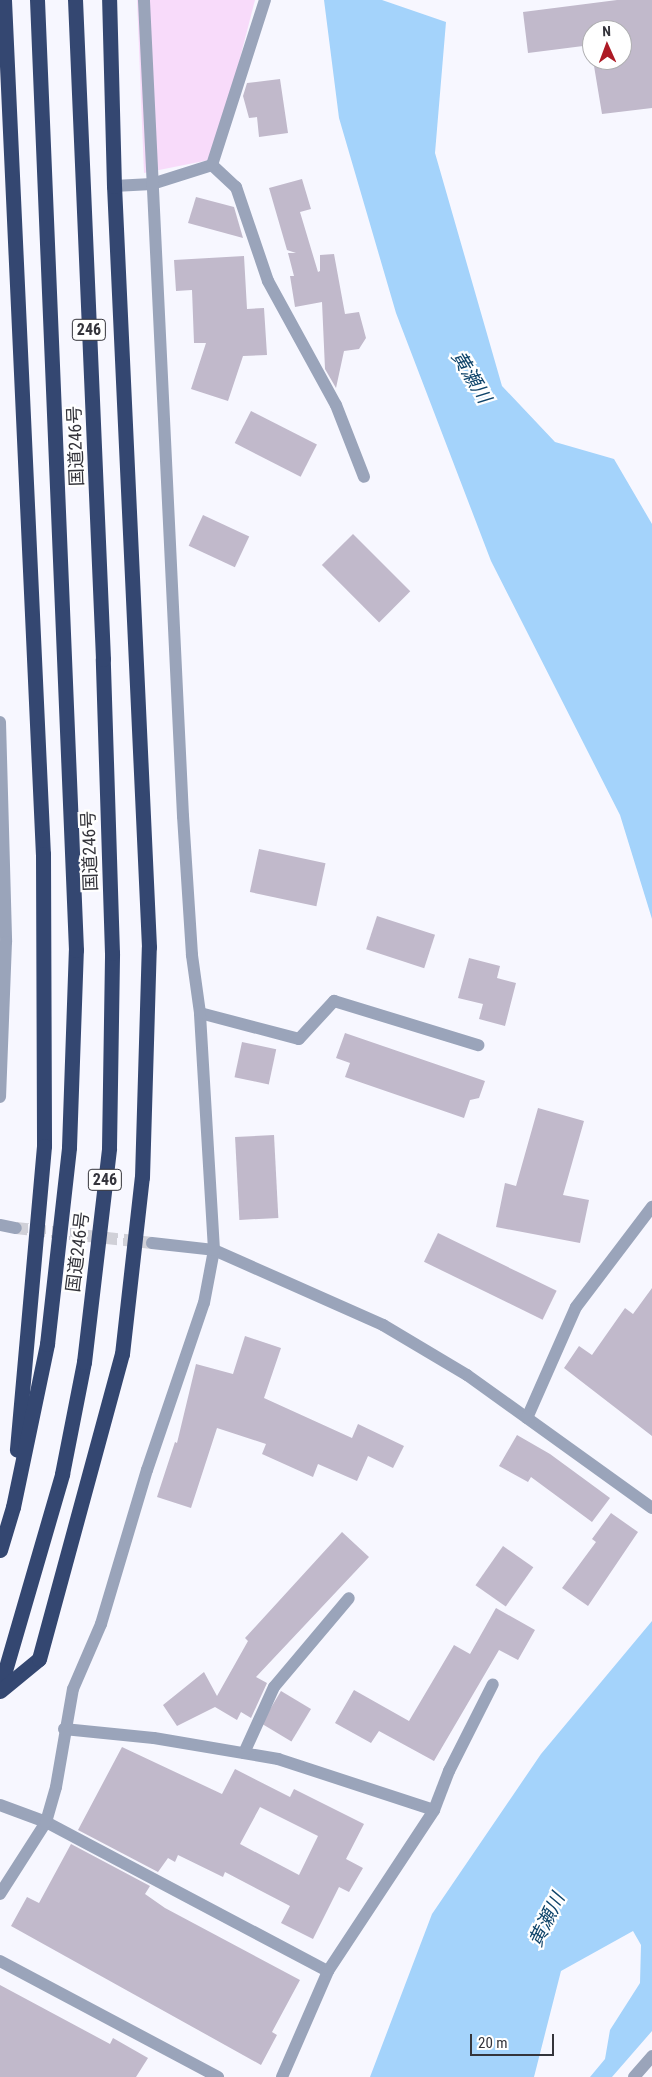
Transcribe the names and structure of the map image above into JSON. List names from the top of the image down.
{
  "streets": {
    "highway": ["246", "国道246号"]
  },
  "water": ["黄瀬川"],
  "scale_bar": "20 m",
  "north": "top"
}
